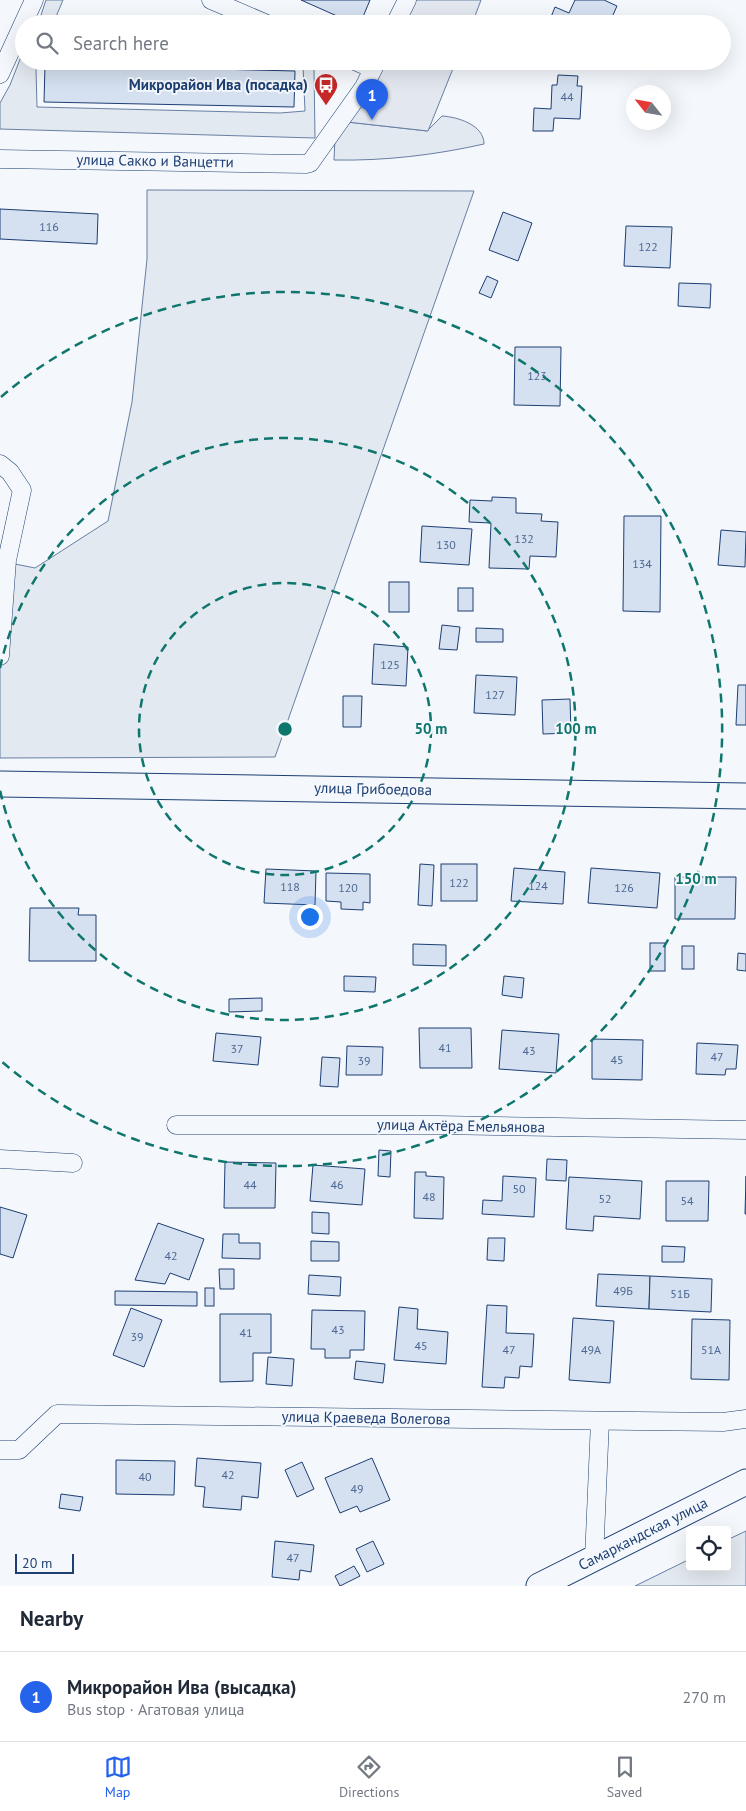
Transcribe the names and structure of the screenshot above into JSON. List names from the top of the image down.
{
  "streets": {
    "street": [
      "улица Сакко и Ванцетти",
      "улица Грибоедова",
      "улица Актёра Емельянова",
      "улица Краеведа Волегова",
      "Самаркандская улица"
    ]
  },
  "places": {
    "bus stop": ["Микрорайон Ива (посадка)"]
  },
  "house_numbers": [
    "44",
    "116",
    "122",
    "123",
    "132",
    "130",
    "134",
    "125",
    "127",
    "122",
    "124",
    "118",
    "120",
    "126",
    "41",
    "37",
    "43",
    "47",
    "45",
    "39",
    "44",
    "46",
    "50",
    "48",
    "52",
    "54",
    "42",
    "49Б",
    "51Б",
    "43",
    "41",
    "39",
    "45",
    "47",
    "49А",
    "51А",
    "42",
    "40",
    "49",
    "47"
  ],
  "scale_bar": "20 m",
  "north": "top left",
  "page": {
    "search": "Search here",
    "pins": "1",
    "scale": "20 m",
    "heading": "Nearby",
    "list": [
      {
        "mark": "1",
        "name": "Микрорайон Ива (высадка)",
        "note": "Bus stop · Агатовая улица",
        "value": "270 m"
      }
    ],
    "nav": ["Map", "Directions", "Saved"]
  },
  "rings": ["50 m", "100 m", "150 m"]
}
